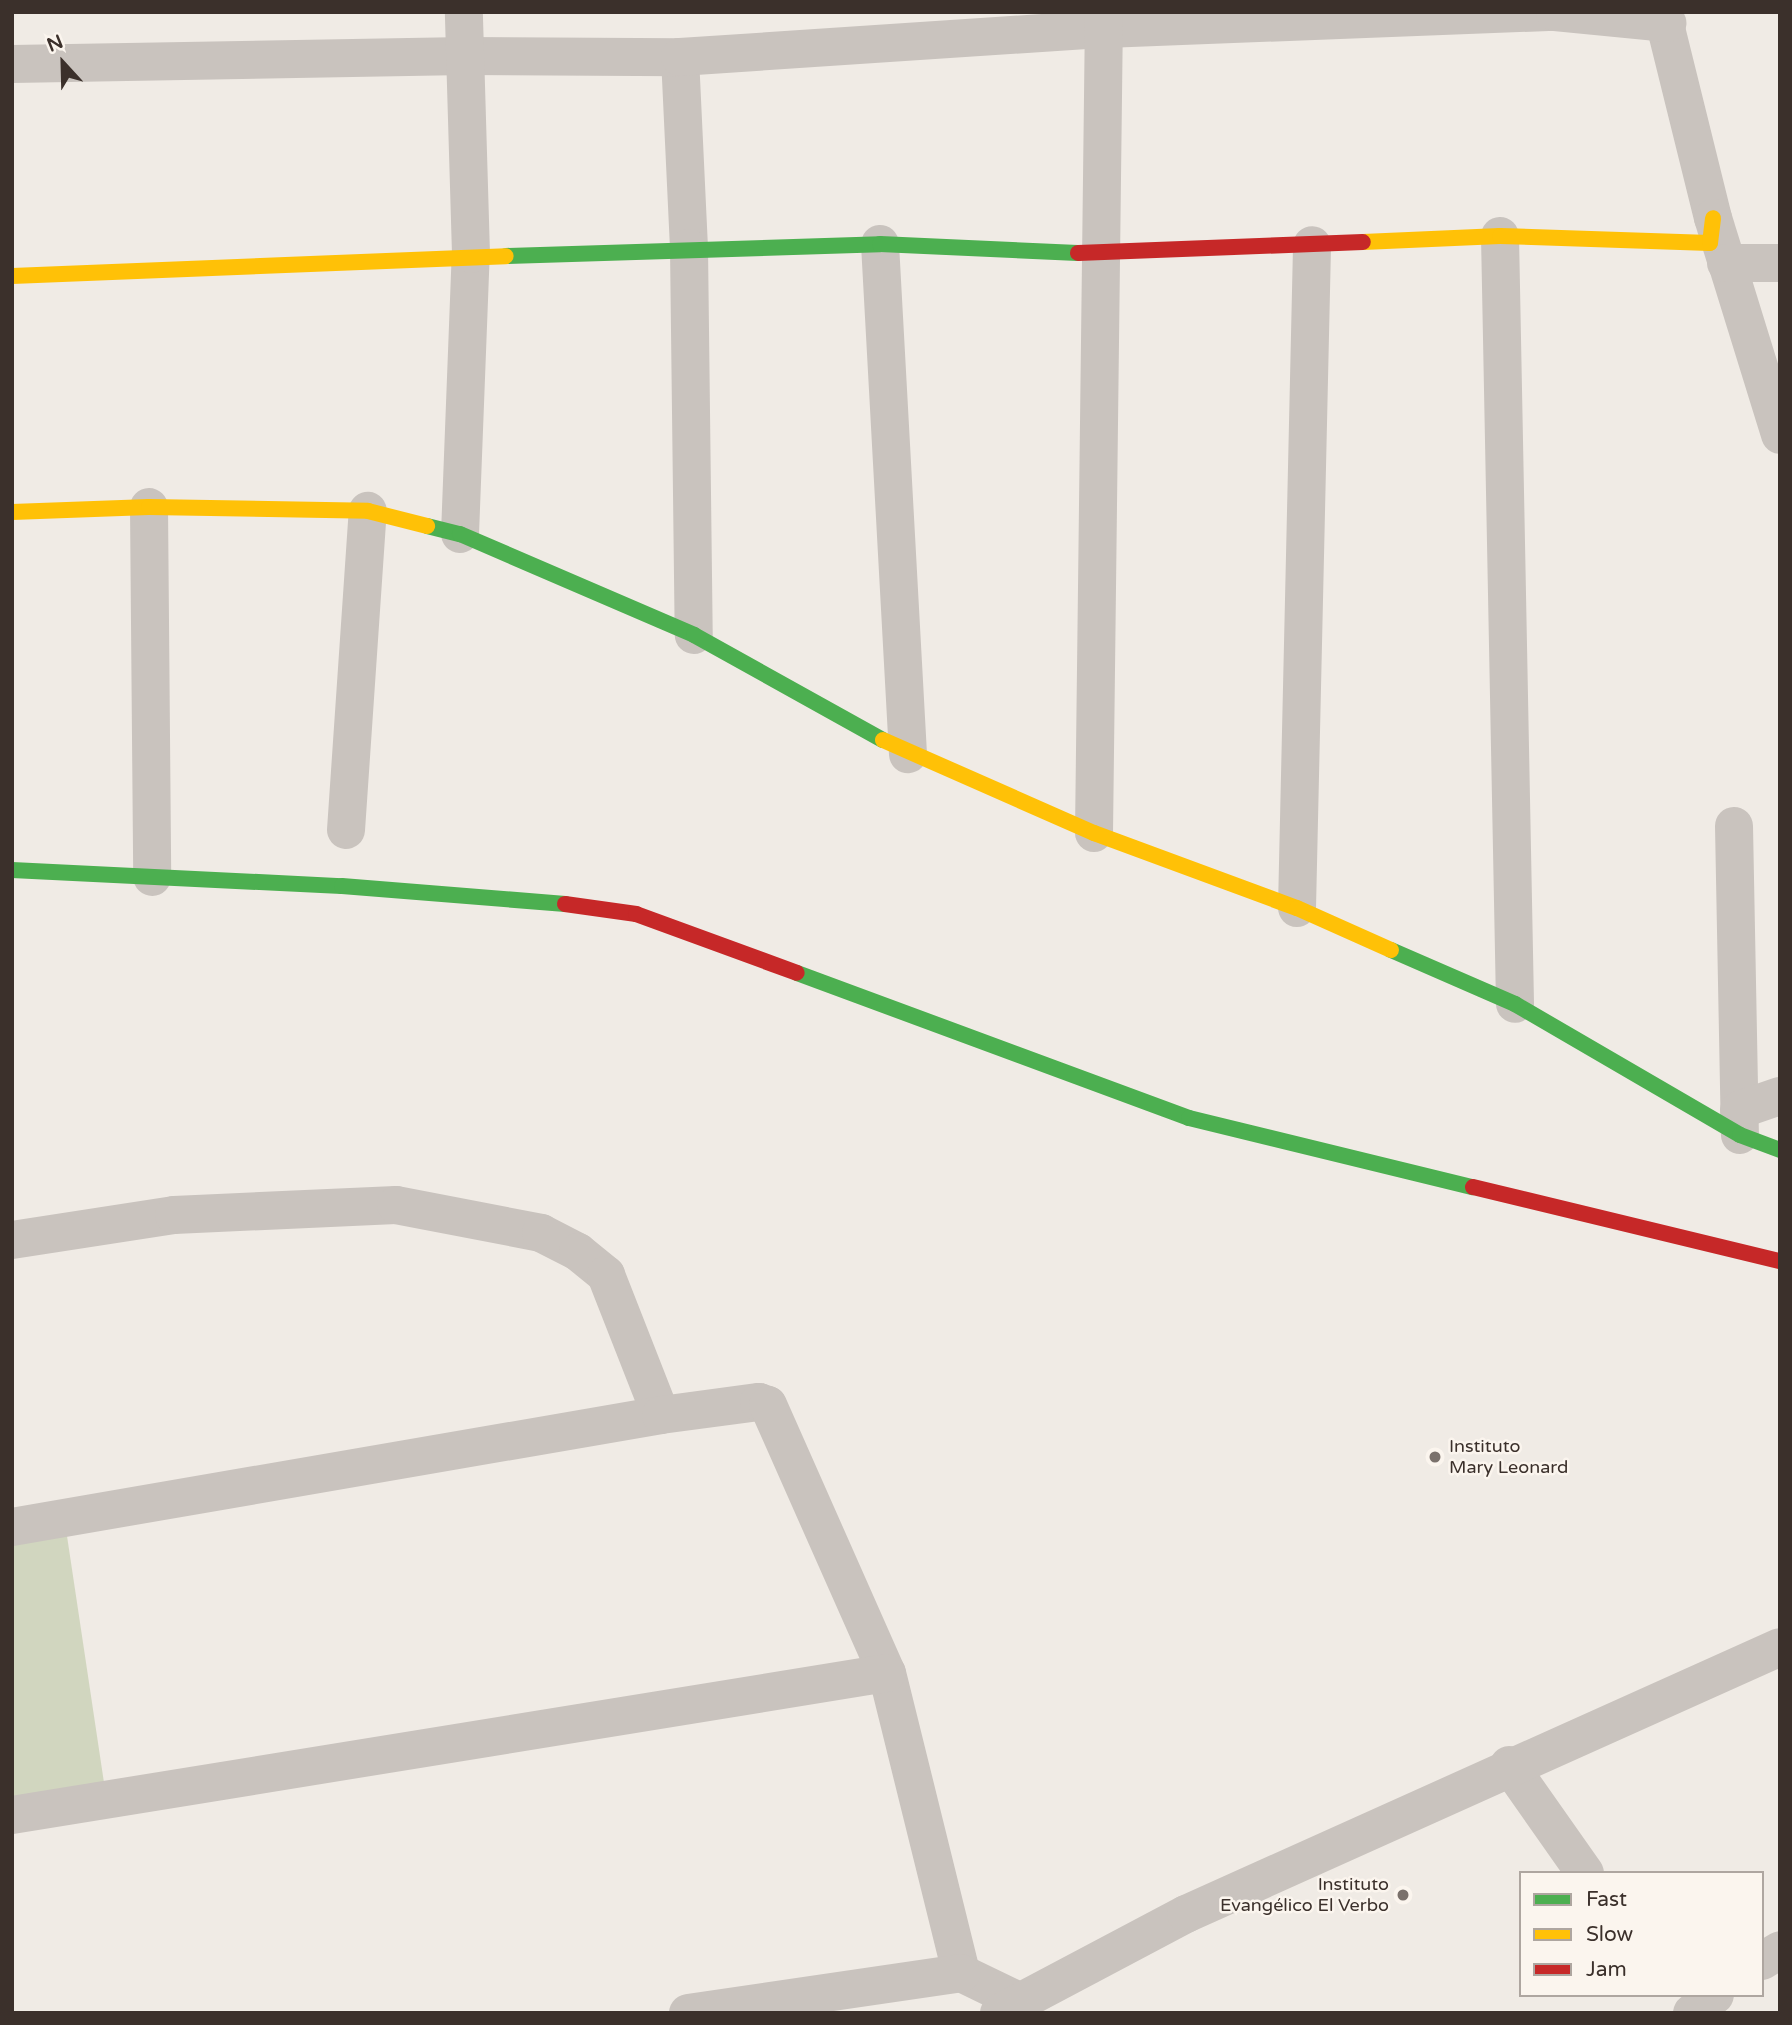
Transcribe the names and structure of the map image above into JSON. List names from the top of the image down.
{
  "places": ["Instituto Mary Leonard", "Instituto Evangélico El Verbo"],
  "legend": ["Fast", "Slow", "Jam"],
  "north": "top"
}
